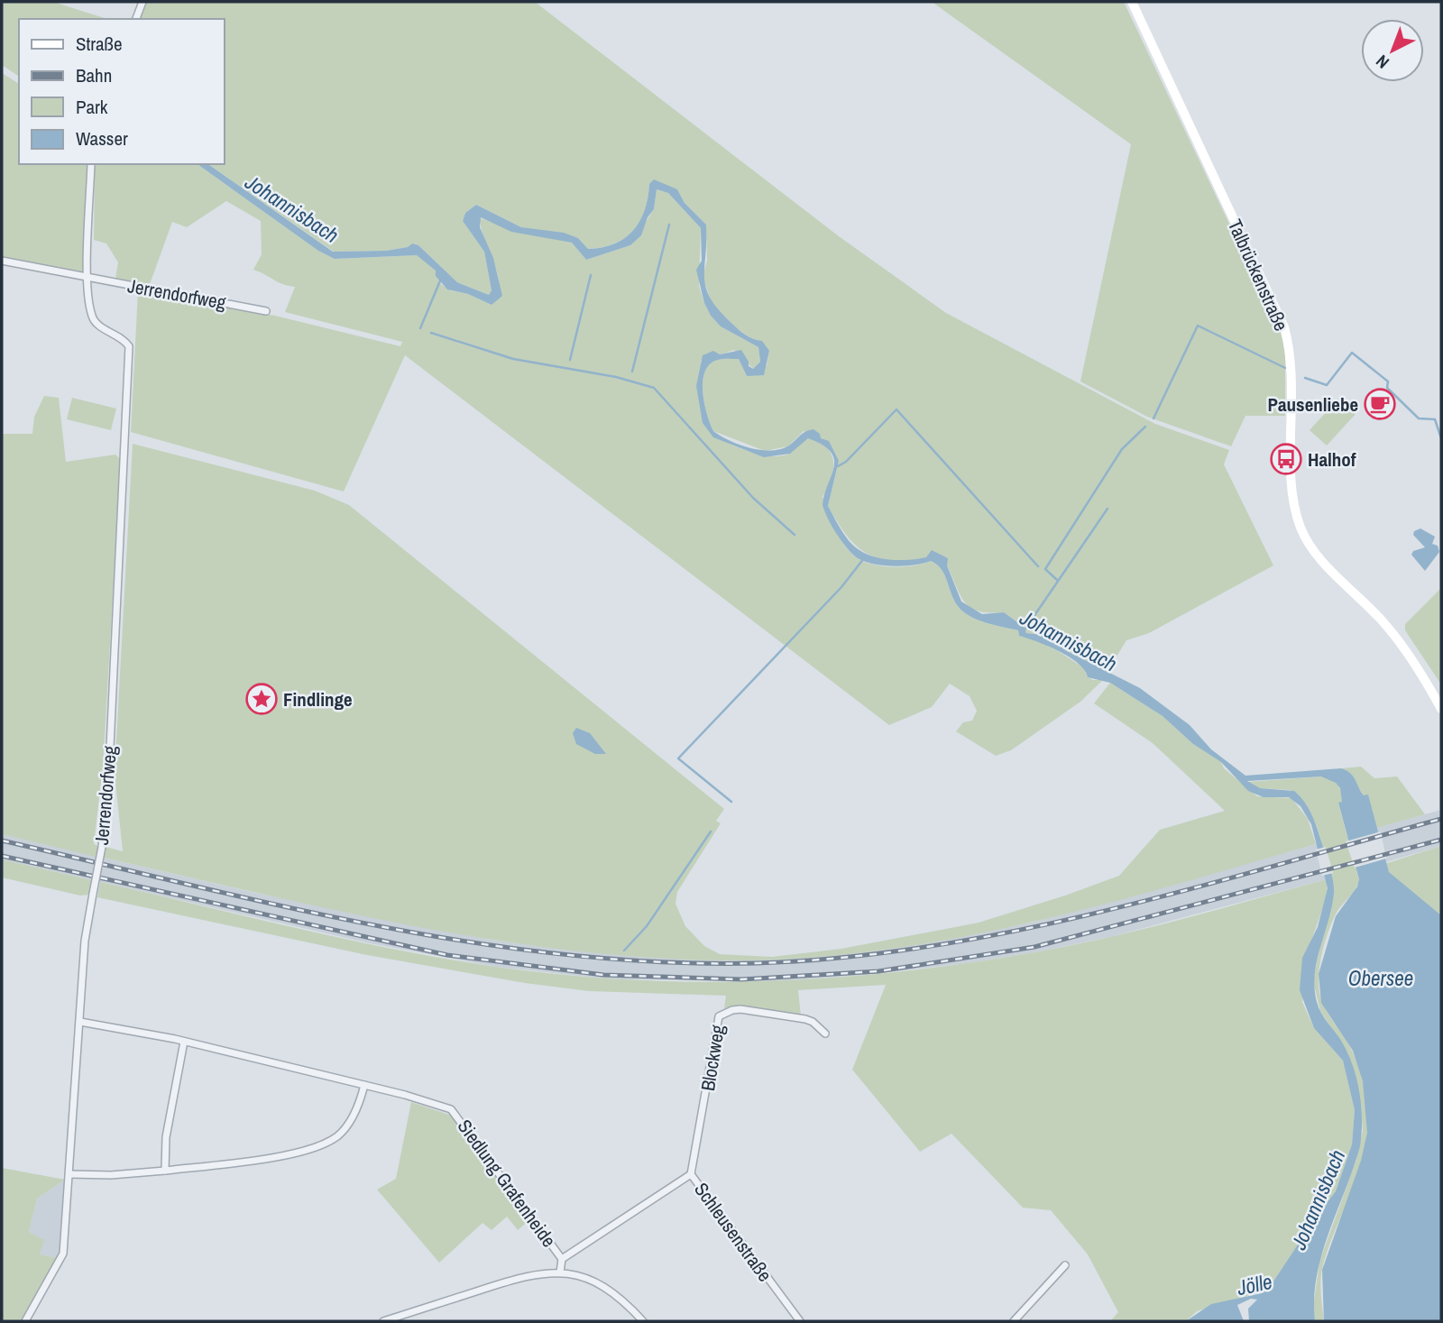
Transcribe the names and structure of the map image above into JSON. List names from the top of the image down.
{
  "streets": {
    "main road": ["Talbrückenstraße"],
    "street": [
      "Jerrendorfweg",
      "Blockweg",
      "Siedlung Grafenheide",
      "Schleusenstraße"
    ]
  },
  "crossings": [
    ["Jerrendorfweg", "Siedlung Grafenheide"],
    ["Blockweg", "Schleusenstraße"],
    ["Siedlung Grafenheide", "Schleusenstraße"]
  ],
  "water": ["Johannisbach", "Obersee", "Jölle"],
  "places": {
    "cafe": ["Pausenliebe"],
    "bus stop": ["Halhof"],
    "place": ["Findlinge"]
  },
  "legend": [
    "Straße",
    "Bahn",
    "Park",
    "Wasser"
  ],
  "north": "bottom left"
}
